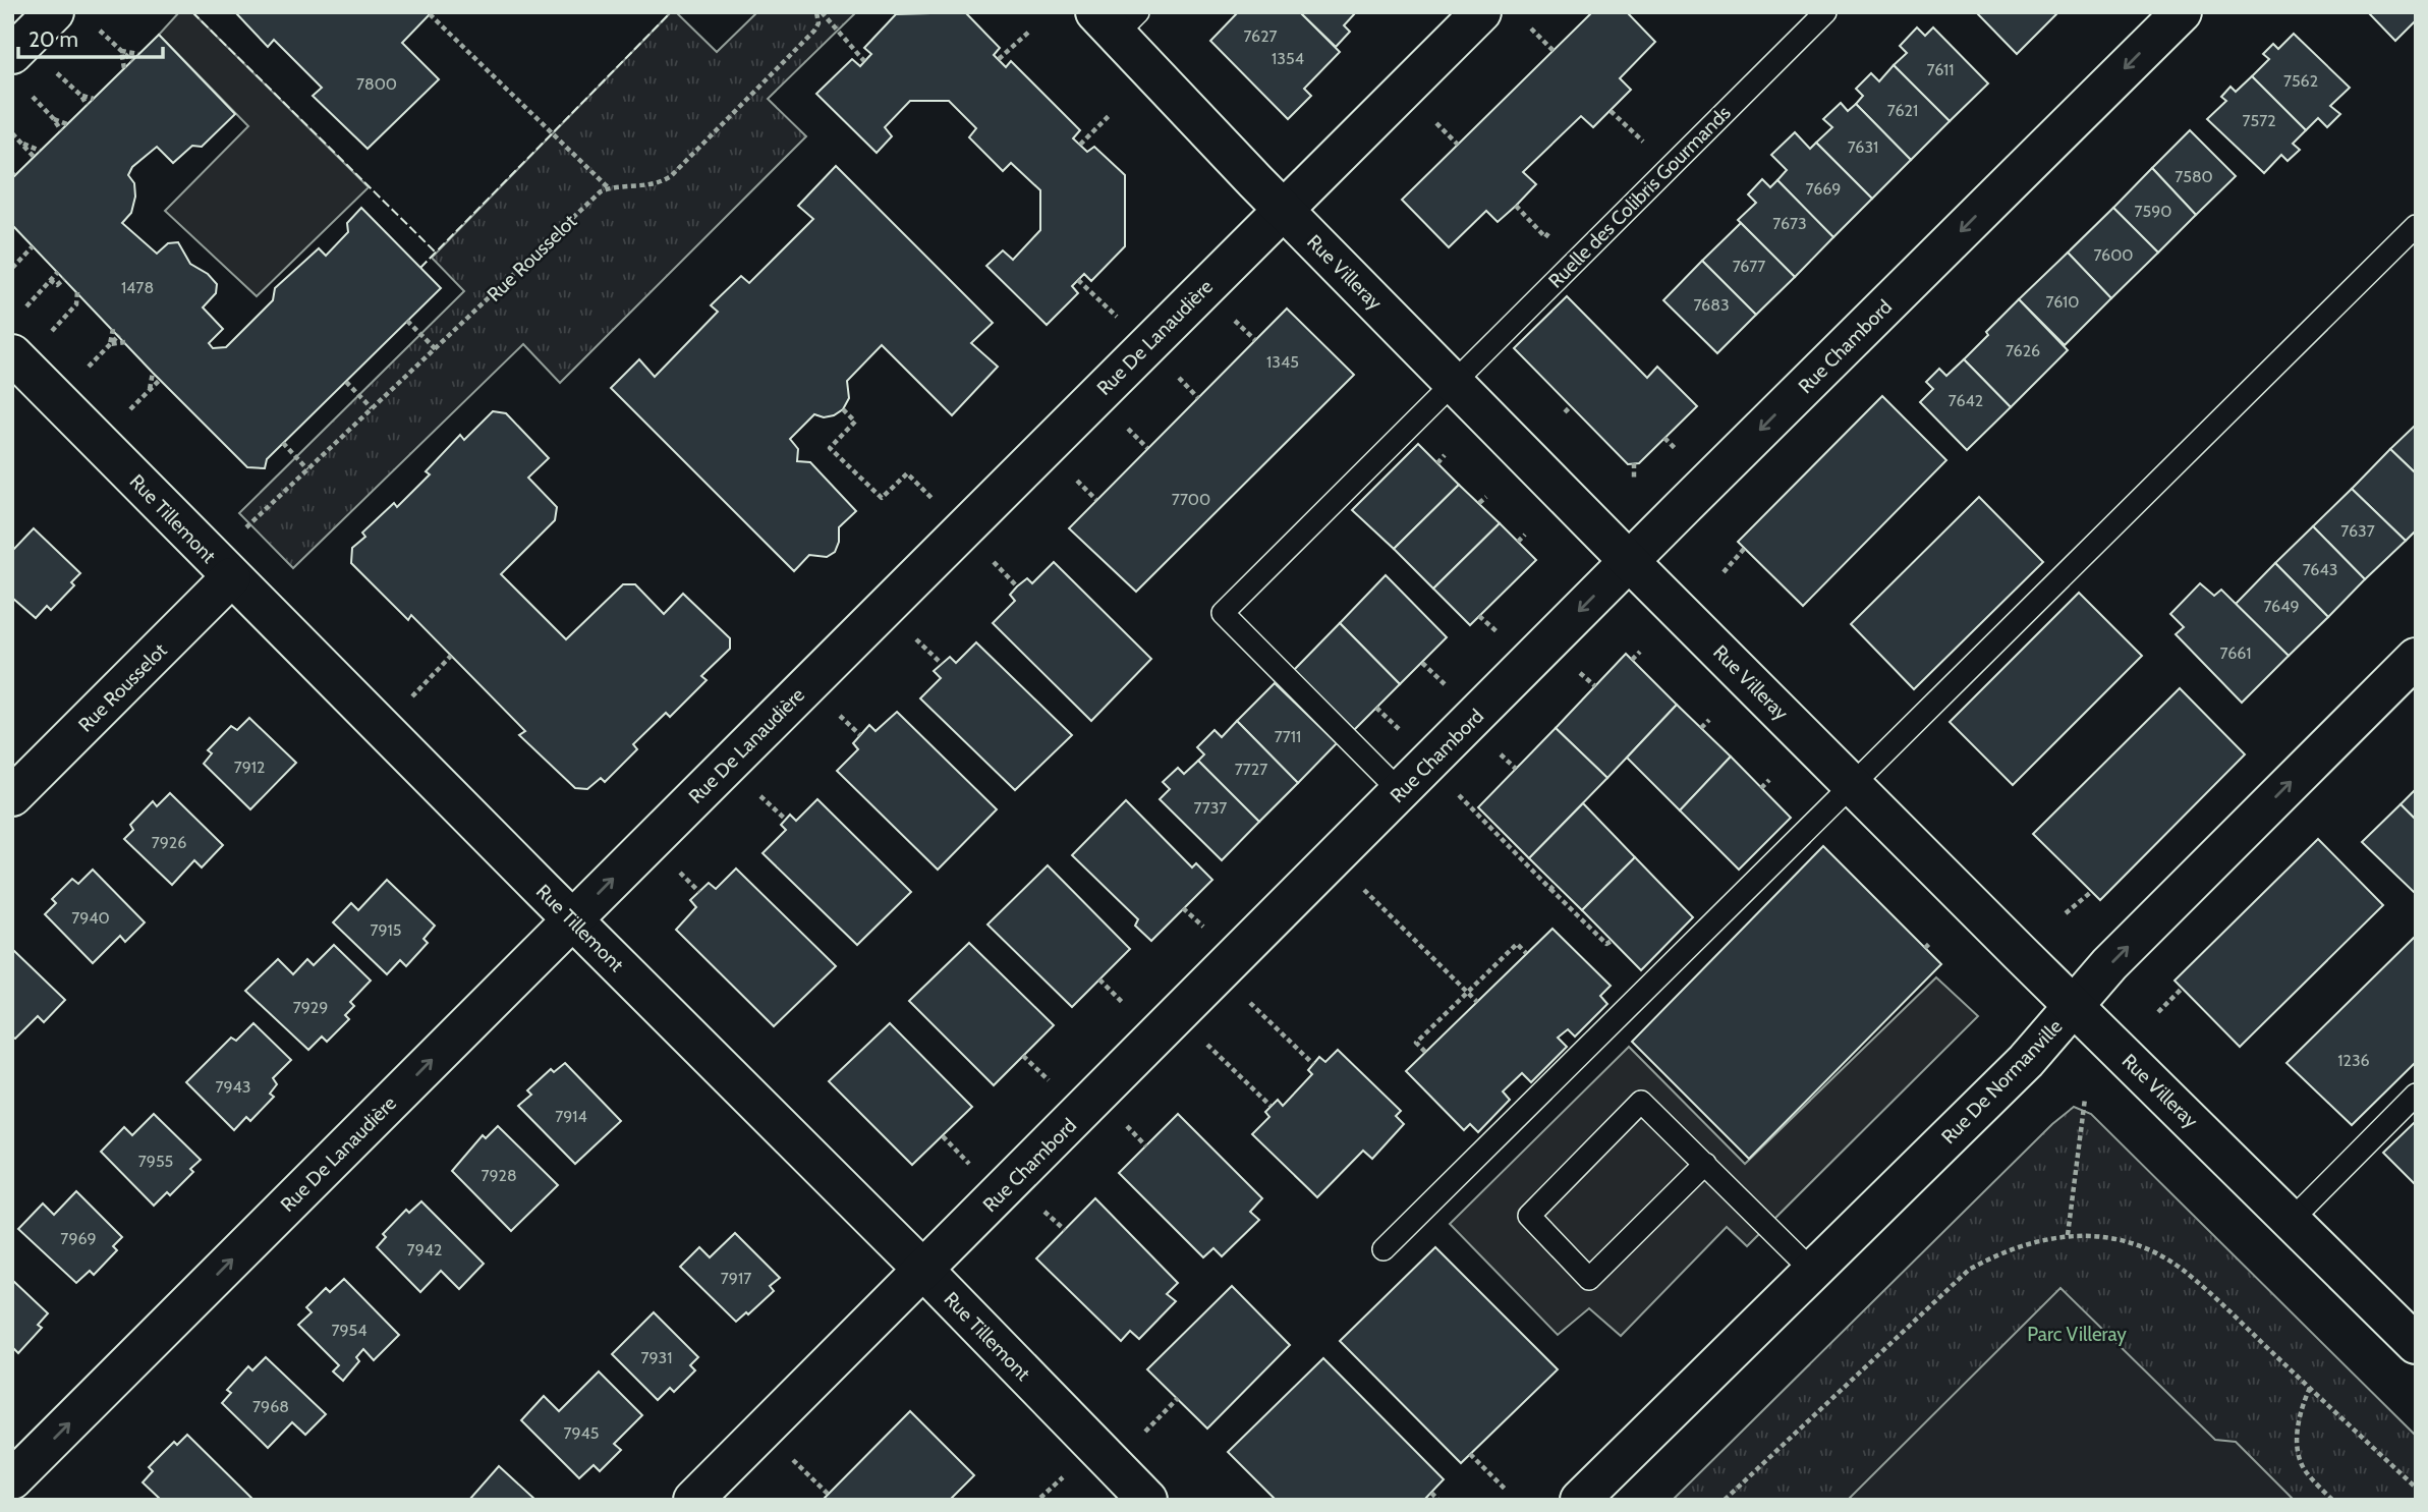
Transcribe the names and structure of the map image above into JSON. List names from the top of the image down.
{
  "streets": {
    "street": [
      "Rue Rousselot",
      "Rue Villeray",
      "Rue De Lanaudière",
      "Rue Chambord",
      "Rue Tillemont",
      "Rue De Normanville"
    ],
    "lane": ["Ruelle des Colibris Gourmands"]
  },
  "crossings": [
    ["Ruelle des Colibris Gourmands", "Rue Villeray"],
    ["Ruelle des Colibris Gourmands", "Rue Chambord"],
    ["Rue Rousselot", "Rue Tillemont"],
    ["Rue Villeray", "Rue De Lanaudière"],
    ["Rue Villeray", "Rue Chambord"],
    ["Rue Villeray", "Rue De Normanville"],
    ["Rue De Lanaudière", "Rue Tillemont"],
    ["Rue Chambord", "Rue Tillemont"]
  ],
  "one_way": ["Rue De Lanaudière", "Rue Chambord", "Rue De Normanville"],
  "parks": ["Parc Villeray"],
  "house_numbers": [
    "7627",
    "1354",
    "7611",
    "7562",
    "7800",
    "7621",
    "7572",
    "7631",
    "7580",
    "7669",
    "7590",
    "7673",
    "7600",
    "7677",
    "1478",
    "7610",
    "7683",
    "7626",
    "1345",
    "7642",
    "7700",
    "7637",
    "7643",
    "7649",
    "7661",
    "7711",
    "7912",
    "7727",
    "7737",
    "7926",
    "7940",
    "7915",
    "7929",
    "1236",
    "7943",
    "7914",
    "7955",
    "7928",
    "7969",
    "7942",
    "7917",
    "7954",
    "7931",
    "7968",
    "7945"
  ],
  "scale_bar": "20 m"
}
